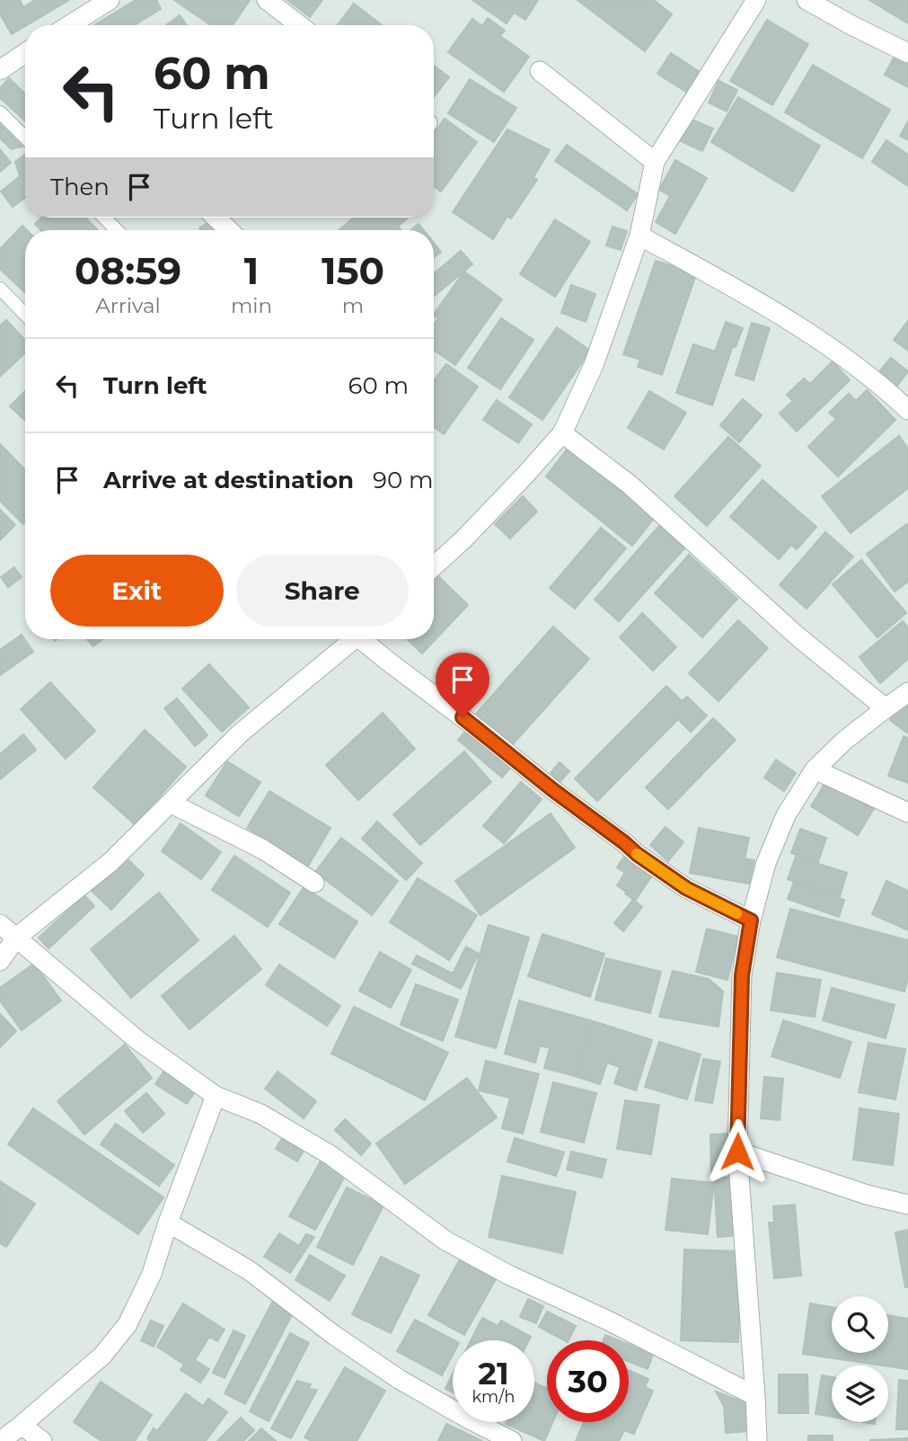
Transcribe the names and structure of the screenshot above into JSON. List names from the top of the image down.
{
  "page": {
    "turn": ["60 m", "Turn left"],
    "then": "Then",
    "eta": [
      "08:59",
      "Arrival",
      "1",
      "min",
      "150",
      "m"
    ],
    "list": [
      {
        "name": "Turn left",
        "value": "60 m"
      },
      {
        "name": "Arrive at destination",
        "value": "90 m"
      }
    ],
    "buttons": ["Exit", "Share"],
    "speed": "21 km/h",
    "limit": "30"
  }
}
